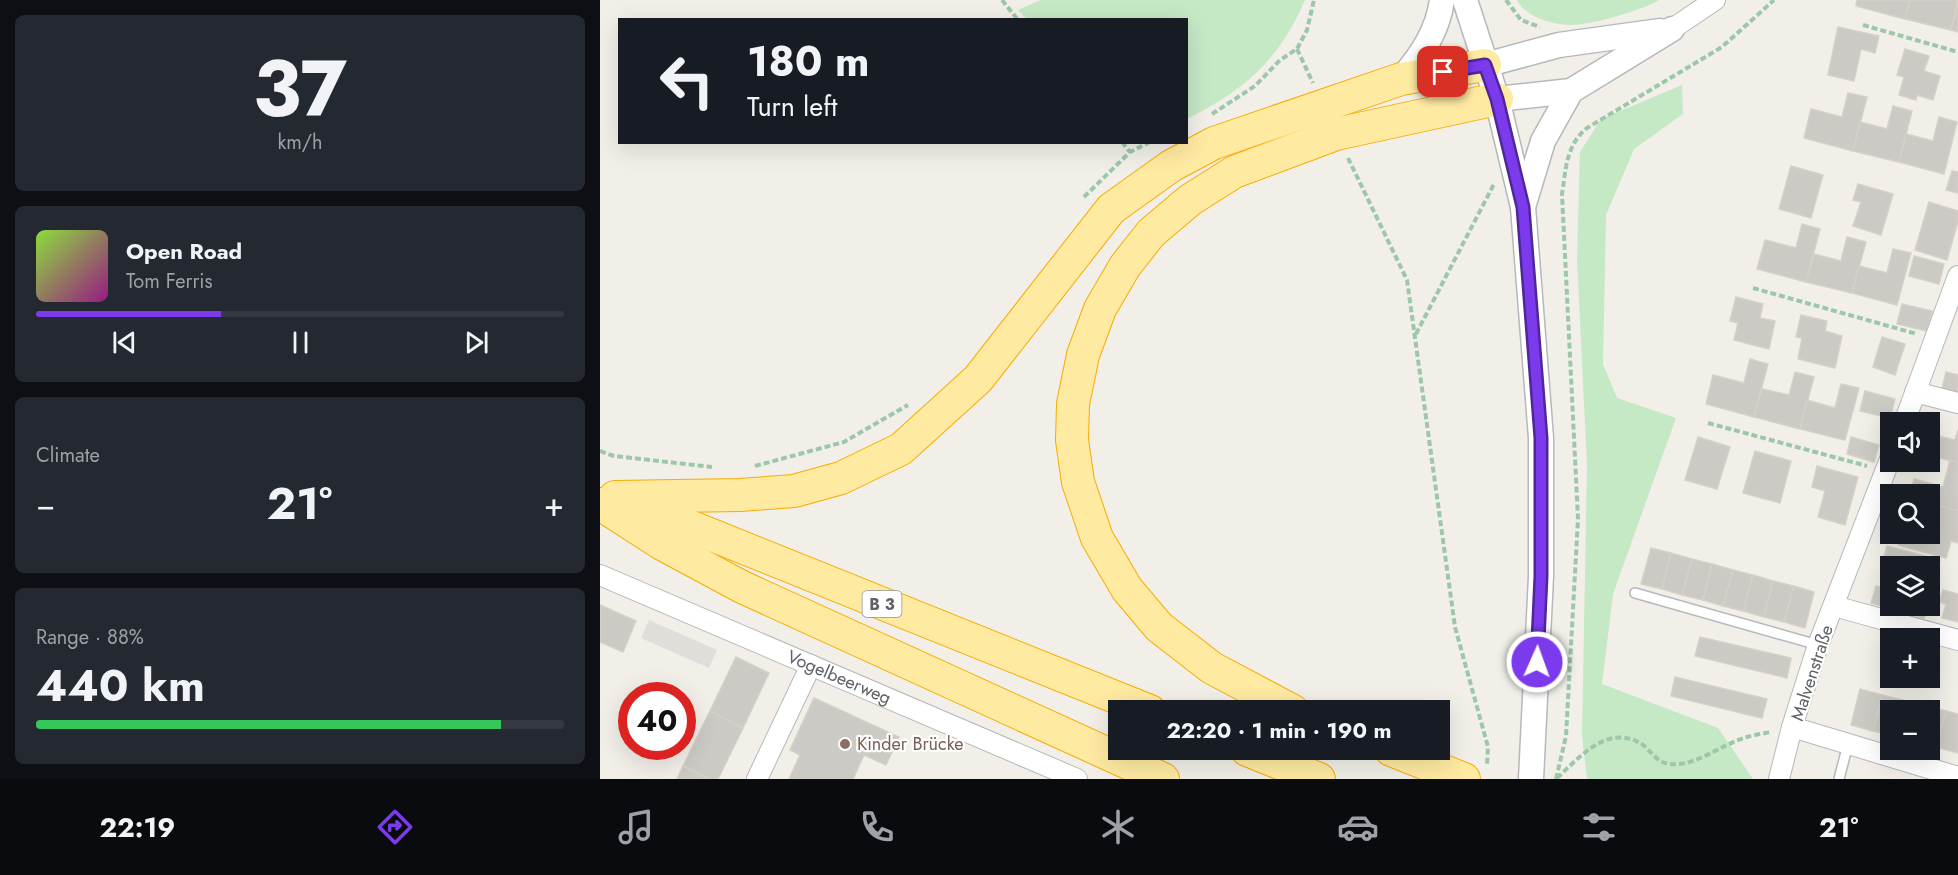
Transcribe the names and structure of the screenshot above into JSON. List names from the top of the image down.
{
  "streets": {
    "highway": ["B 3"],
    "street": ["Malvenstraße", "Vogelbeerweg"]
  },
  "places": ["Kinder Brücke"],
  "page": {
    "tile": [
      ["37", "km/h"],
      "Climate",
      ["Range · 88%", "440 km"]
    ],
    "turn": ["180 m", "Turn left"],
    "song": ["Open Road", "Tom Ferris"],
    "map_buttons": ["+", "−"],
    "heat": ["−", "21°", "+"],
    "limit": "40",
    "trip": "22:20 · 1 min · 190 m",
    "tabs": ["22:19", "21°"]
  }
}
